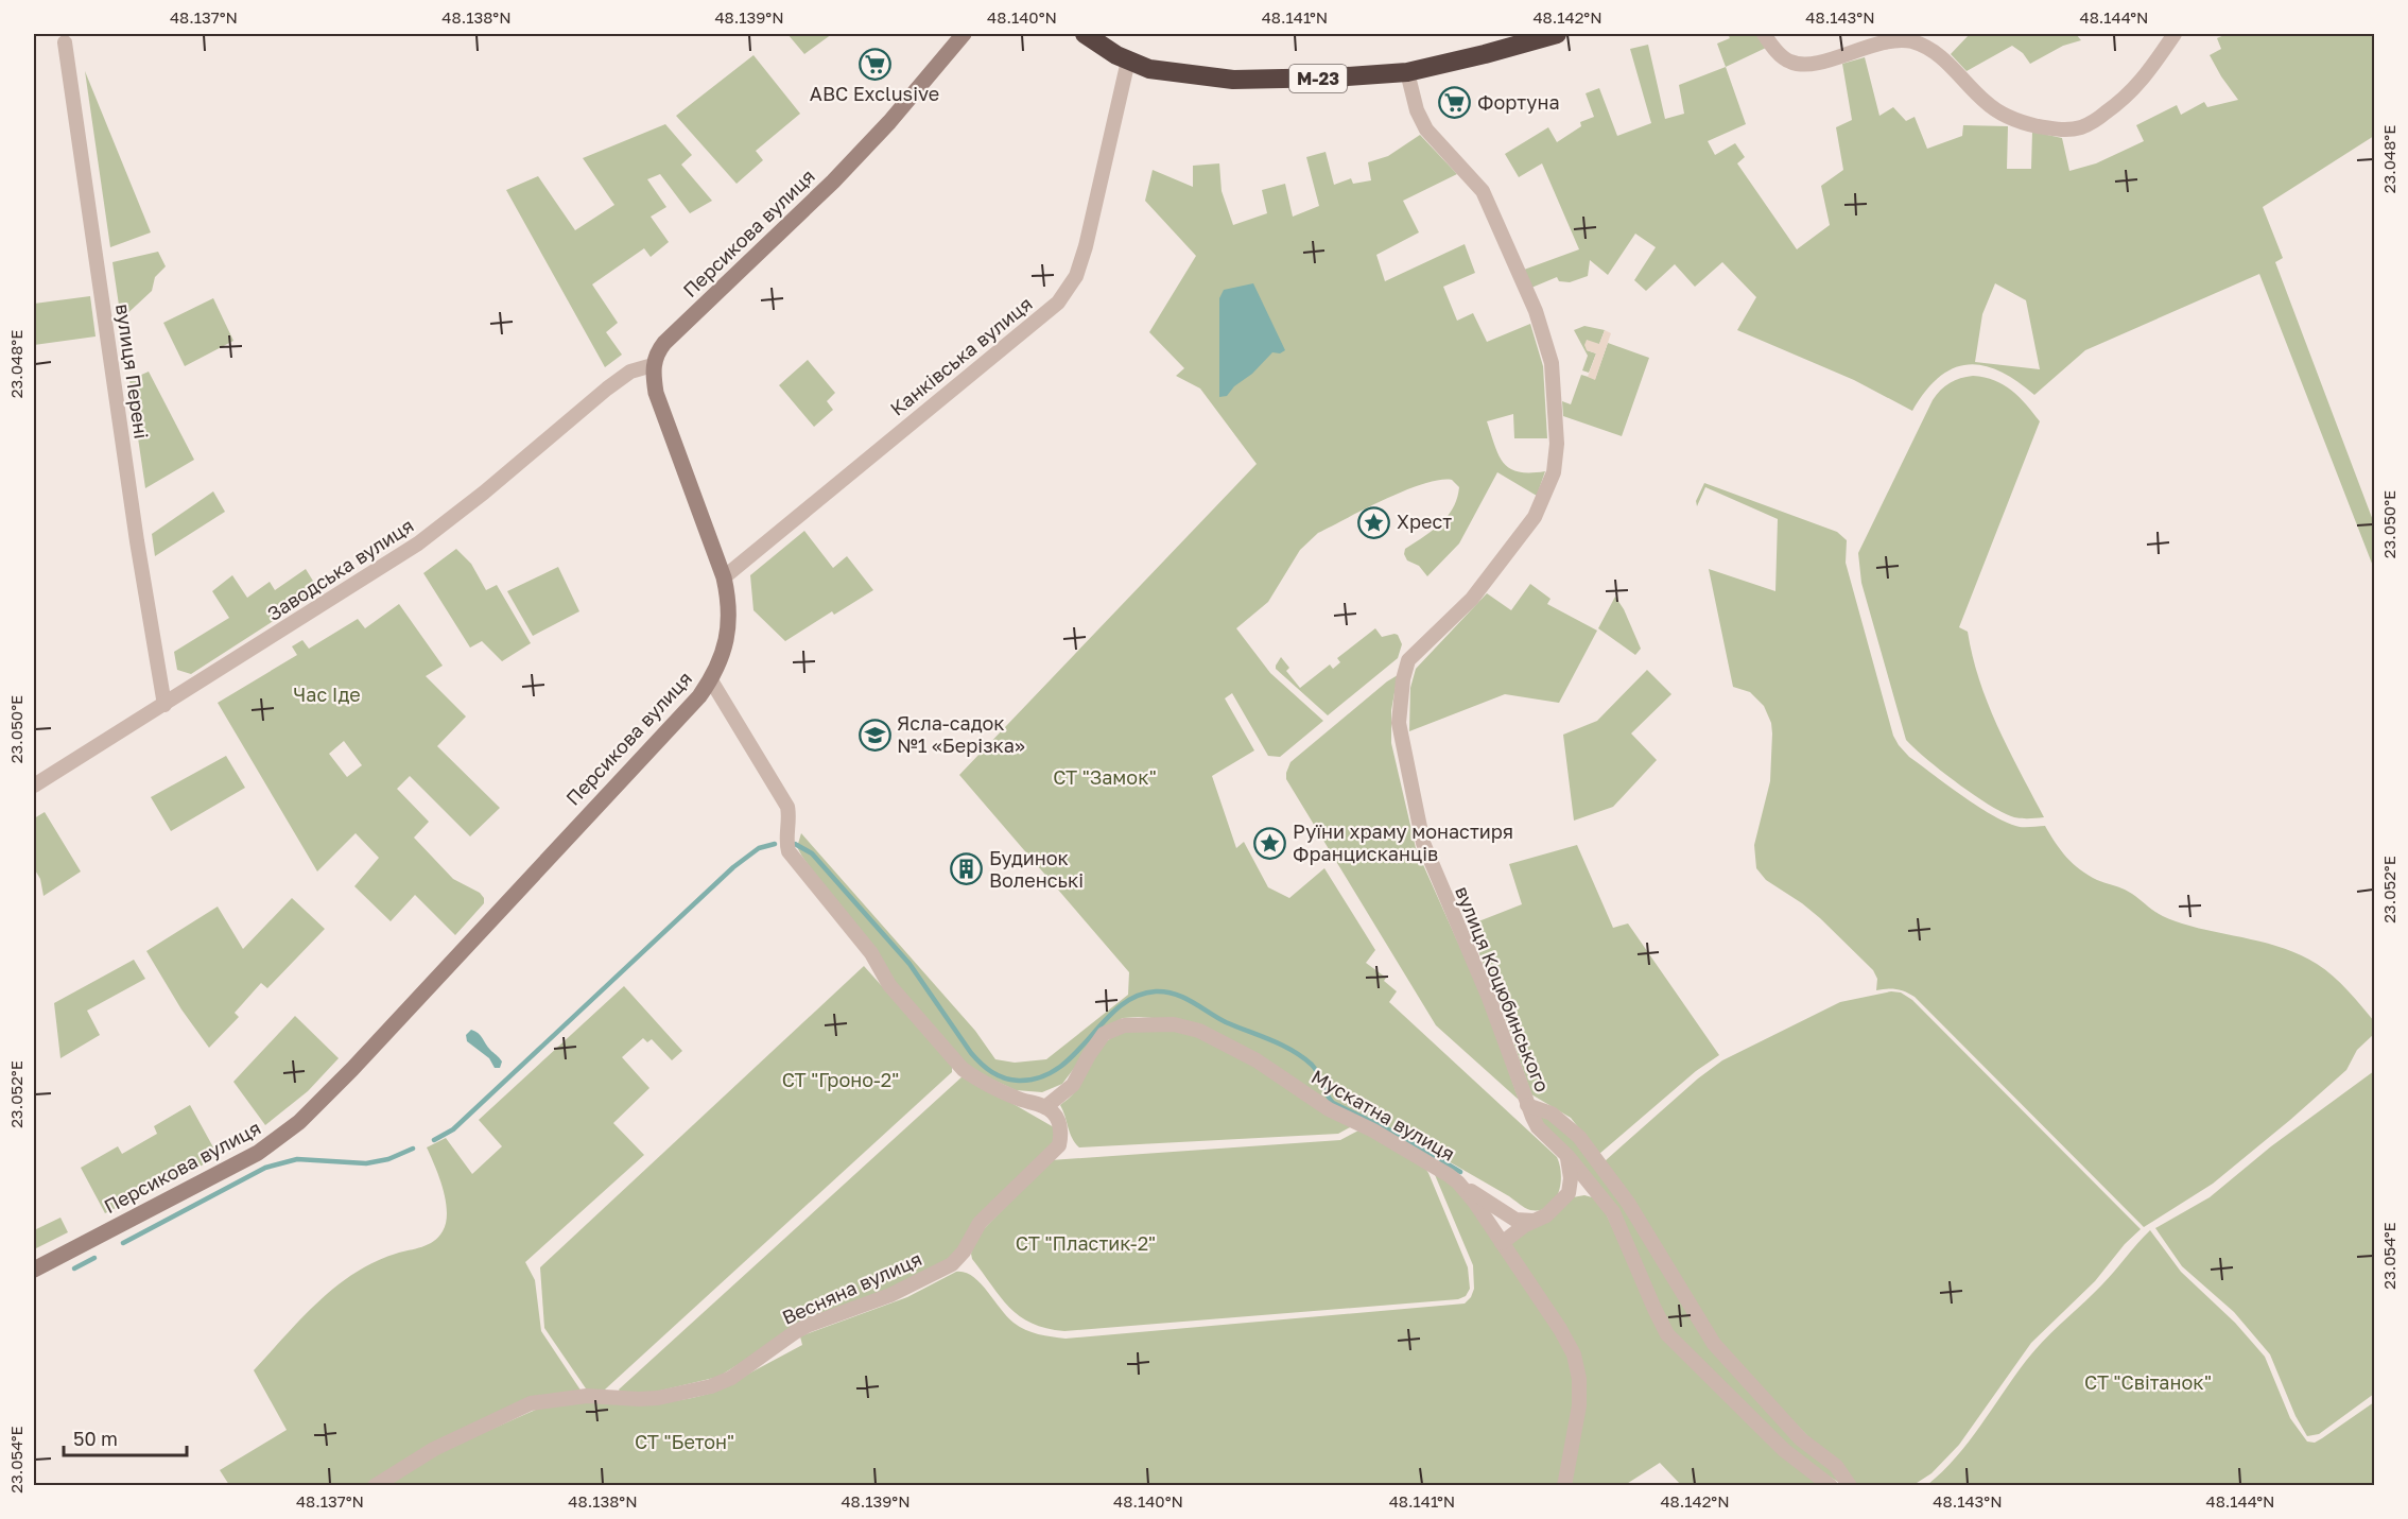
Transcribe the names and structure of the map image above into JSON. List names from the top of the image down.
{
  "streets": {
    "highway": ["М-23"],
    "main road": ["Персикова вулиця"],
    "street": [
      "Канківська вулиця",
      "вулиця Перені",
      "Заводська вулиця",
      "вулиця Коцюбинського",
      "Мускатна вулиця",
      "Весняна вулиця"
    ]
  },
  "crossings": [
    ["М-23", "Канківська вулиця"],
    ["М-23", "вулиця Коцюбинського"],
    ["Персикова вулиця", "Канківська вулиця"],
    ["Персикова вулиця", "Заводська вулиця"],
    ["вулиця Перені", "Заводська вулиця"],
    ["Мускатна вулиця", "Весняна вулиця"]
  ],
  "parks": [
    "Час Іде",
    "СТ \"Замок\"",
    "СТ \"Гроно-2\"",
    "СТ \"Пластик-2\"",
    "СТ \"Світанок\"",
    "СТ \"Бетон\""
  ],
  "places": {
    "supermarket": ["ABC Exclusive", "Фортуна"],
    "place": ["Хрест", "Руїни храму монастиря Францисканців"],
    "school or university": ["Ясла-садок №1 «Берізка»"],
    "building": ["Будинок Воленські"]
  },
  "scale_bar": "50 m",
  "coordinates": [
    "48.137°N",
    "48.138°N",
    "48.139°N",
    "48.140°N",
    "48.141°N",
    "48.142°N",
    "48.143°N",
    "48.144°N",
    "23.048°E",
    "23.050°E",
    "23.052°E",
    "23.054°E"
  ]
}
